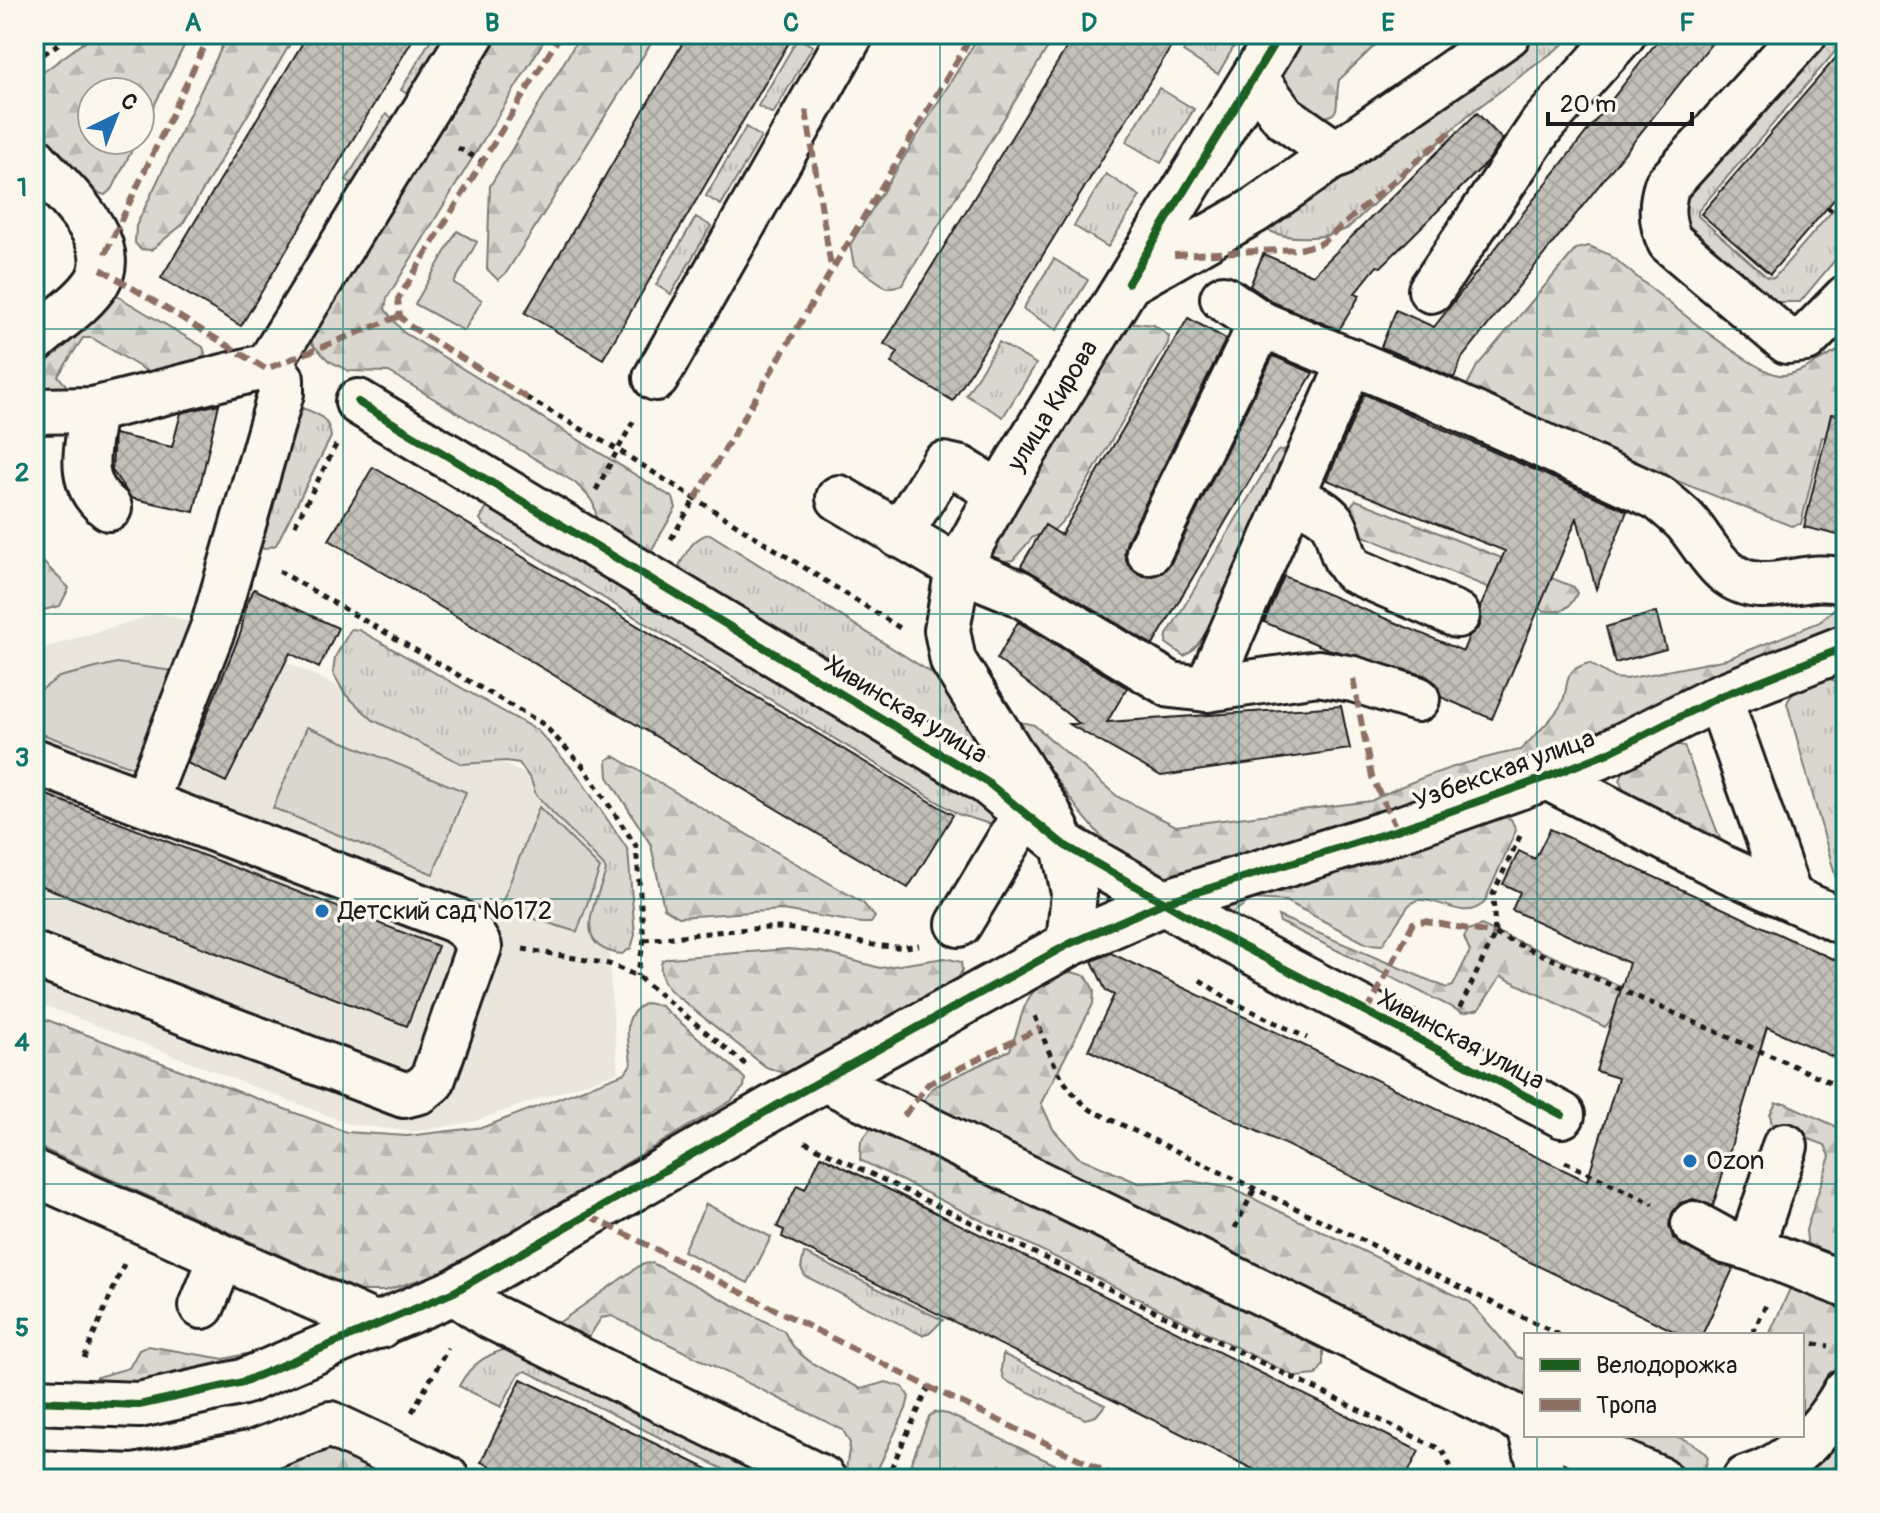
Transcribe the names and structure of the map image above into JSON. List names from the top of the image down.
{
  "streets": {
    "street": ["улица Кирова", "Хивинская улица", "Узбекская улица"]
  },
  "crossings": [
    ["улица Кирова", "Хивинская улица"],
    ["улица Кирова", "Узбекская улица"],
    ["Хивинская улица", "Узбекская улица"]
  ],
  "places": ["Детский сад №172", "Ozon"],
  "legend": ["Велодорожка", "Тропа"],
  "scale_bar": "20 m",
  "north": "top right",
  "grid": {
    "columns": [
      "A",
      "B",
      "C",
      "D",
      "E",
      "F"
    ],
    "rows": [
      "1",
      "2",
      "3",
      "4",
      "5"
    ]
  }
}
